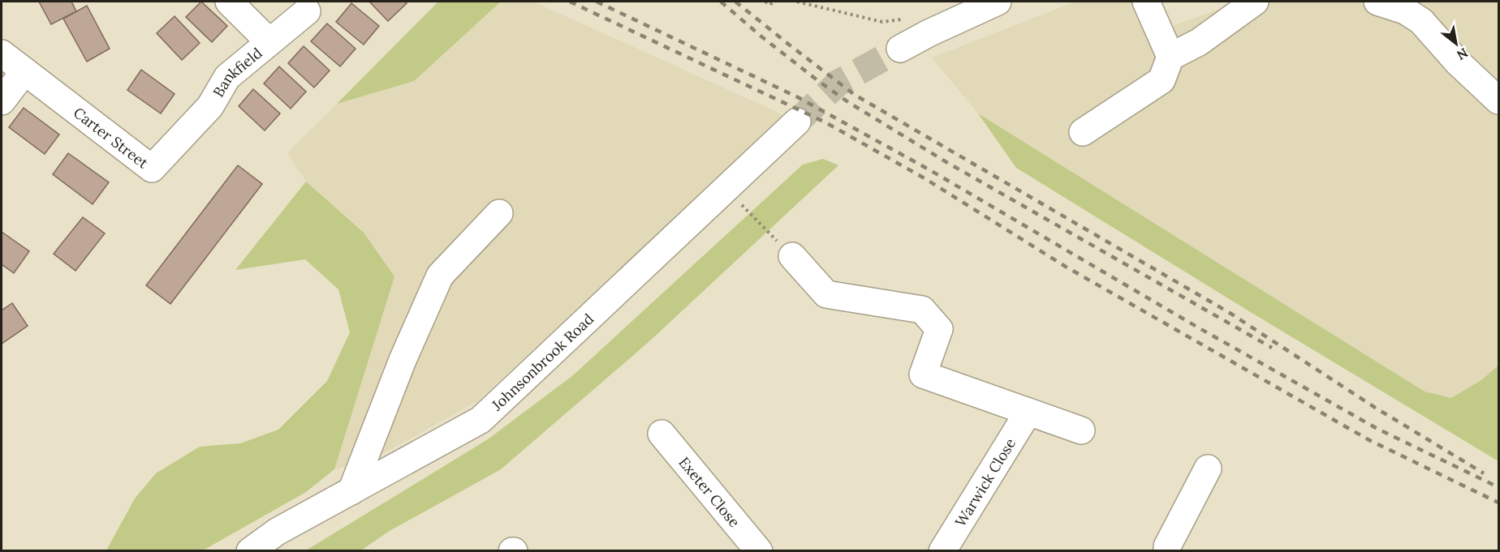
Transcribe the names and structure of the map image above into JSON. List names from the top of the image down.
{
  "streets": {
    "street": [
      "Bankfield",
      "Carter Street",
      "Johnsonbrook Road",
      "Warwick Close",
      "Exeter Close"
    ]
  },
  "crossings": [
    ["Bankfield", "Carter Street"]
  ],
  "north": "bottom right"
}
